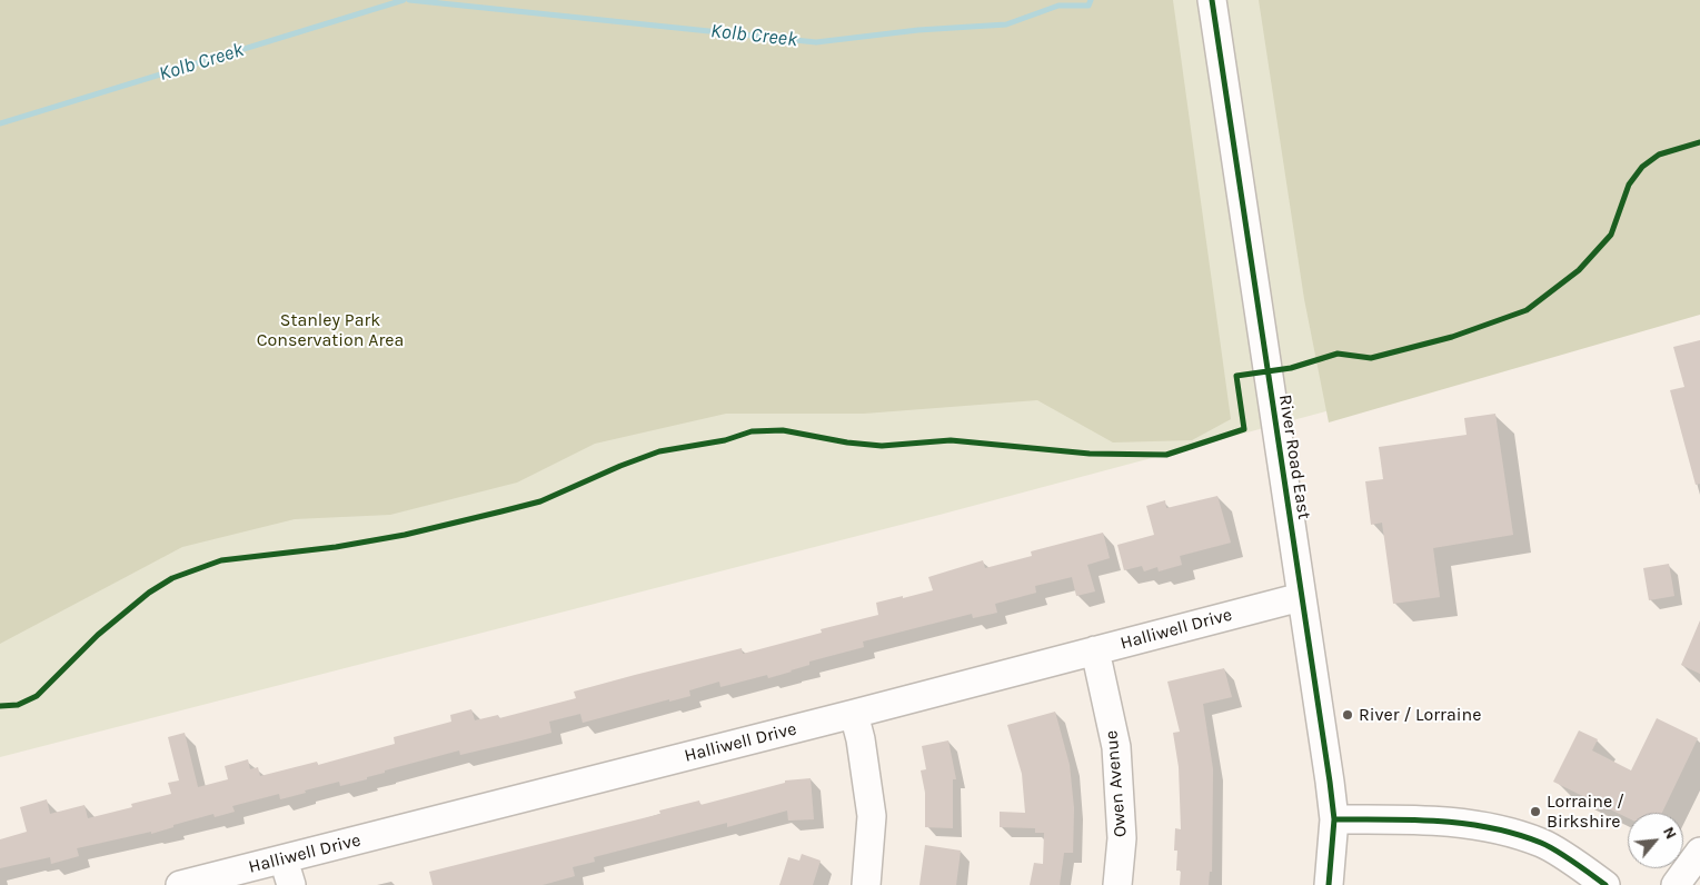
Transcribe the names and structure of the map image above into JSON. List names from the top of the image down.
{
  "streets": {
    "street": ["River Road East", "Halliwell Drive", "Owen Avenue"]
  },
  "crossings": [
    ["River Road East", "Halliwell Drive"],
    ["Halliwell Drive", "Owen Avenue"]
  ],
  "water": ["Kolb Creek"],
  "parks": ["Stanley Park Conservation Area"],
  "places": ["River / Lorraine", "Lorraine / Birkshire"],
  "north": "top right"
}
